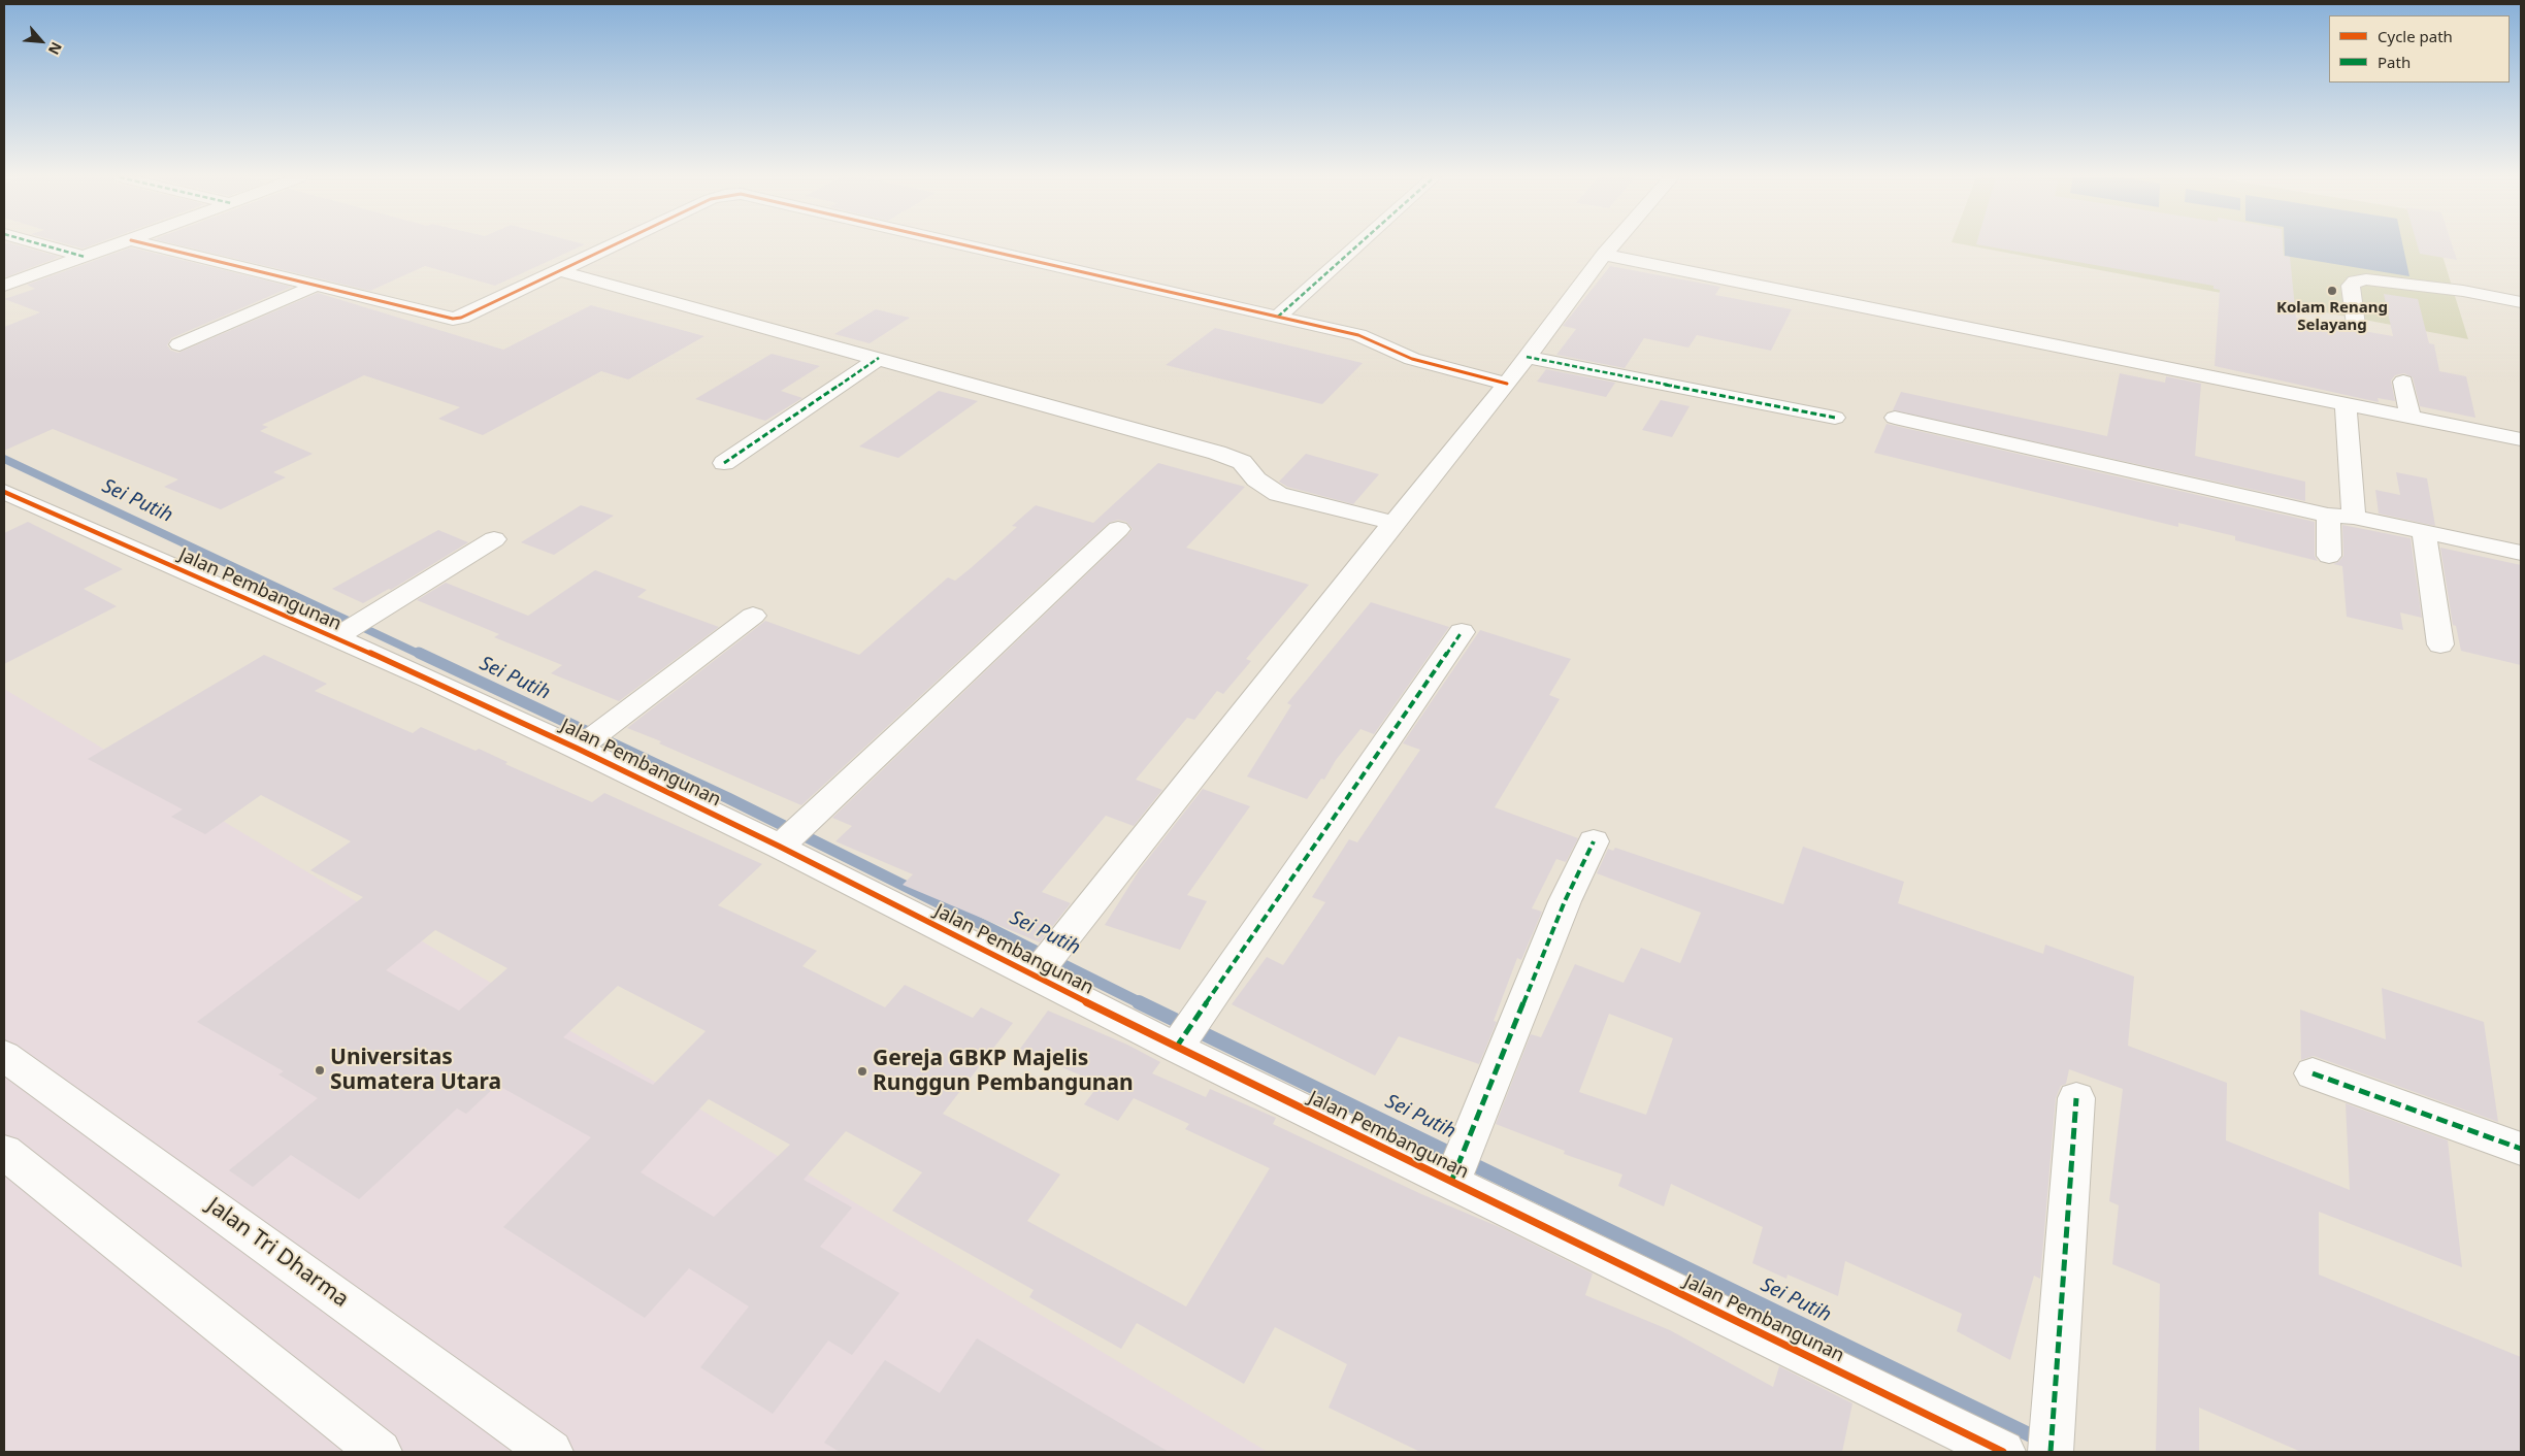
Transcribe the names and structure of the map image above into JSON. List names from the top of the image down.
{
  "streets": {
    "street": ["Jalan Pembangunan", "Jalan Tri Dharma"]
  },
  "water": ["Sei Putih"],
  "places": ["Kolam Renang Selayang", "Universitas Sumatera Utara", "Gereja GBKP Majelis Runggun Pembangunan"],
  "legend": ["Cycle path", "Path"],
  "north": "bottom right"
}
